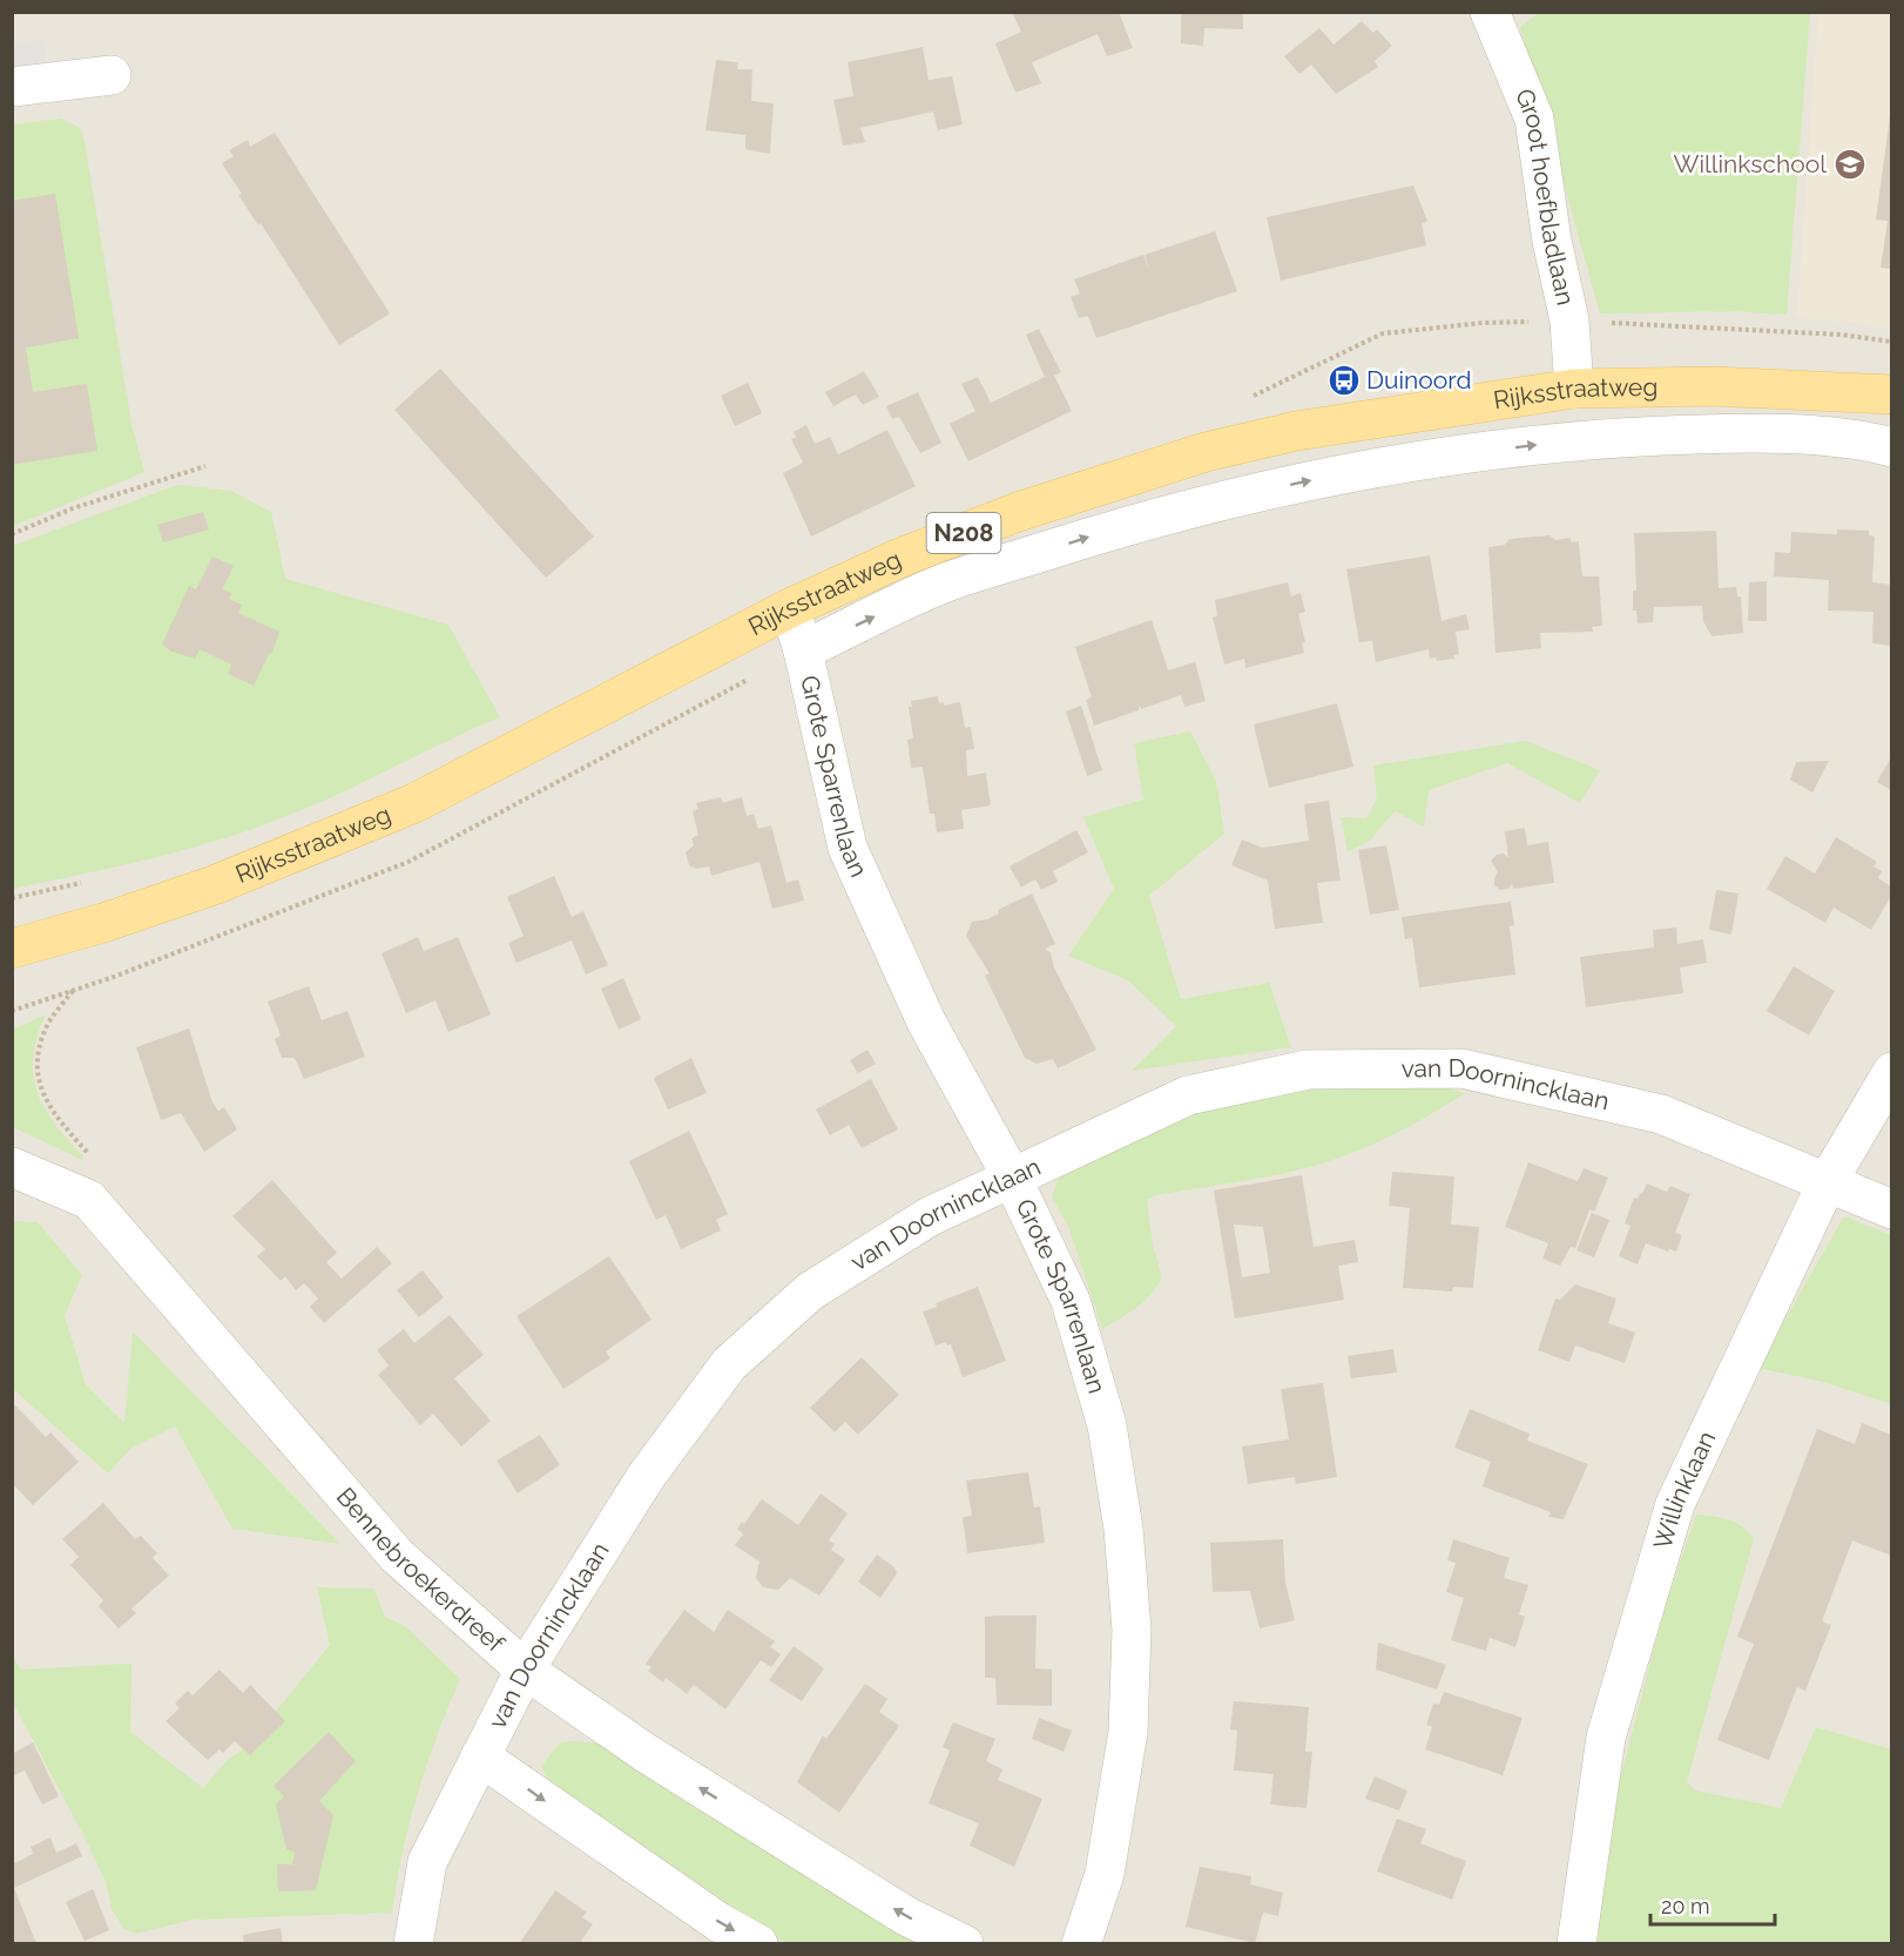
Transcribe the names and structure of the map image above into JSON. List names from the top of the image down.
{
  "streets": {
    "main road": ["Rijksstraatweg", "N208"],
    "street": [
      "Groot hoefbladlaan",
      "Grote Sparrenlaan",
      "van Doornincklaan",
      "Willinklaan",
      "Bennebroekerdreef"
    ]
  },
  "crossings": [
    ["Groot hoefbladlaan", "Rijksstraatweg"],
    ["Rijksstraatweg", "Grote Sparrenlaan"],
    ["Grote Sparrenlaan", "van Doornincklaan"],
    ["van Doornincklaan", "Willinklaan"],
    ["van Doornincklaan", "Bennebroekerdreef"]
  ],
  "places": {
    "school or university": ["Willinkschool"],
    "bus stop": ["Duinoord"]
  },
  "scale_bar": "20 m"
}
